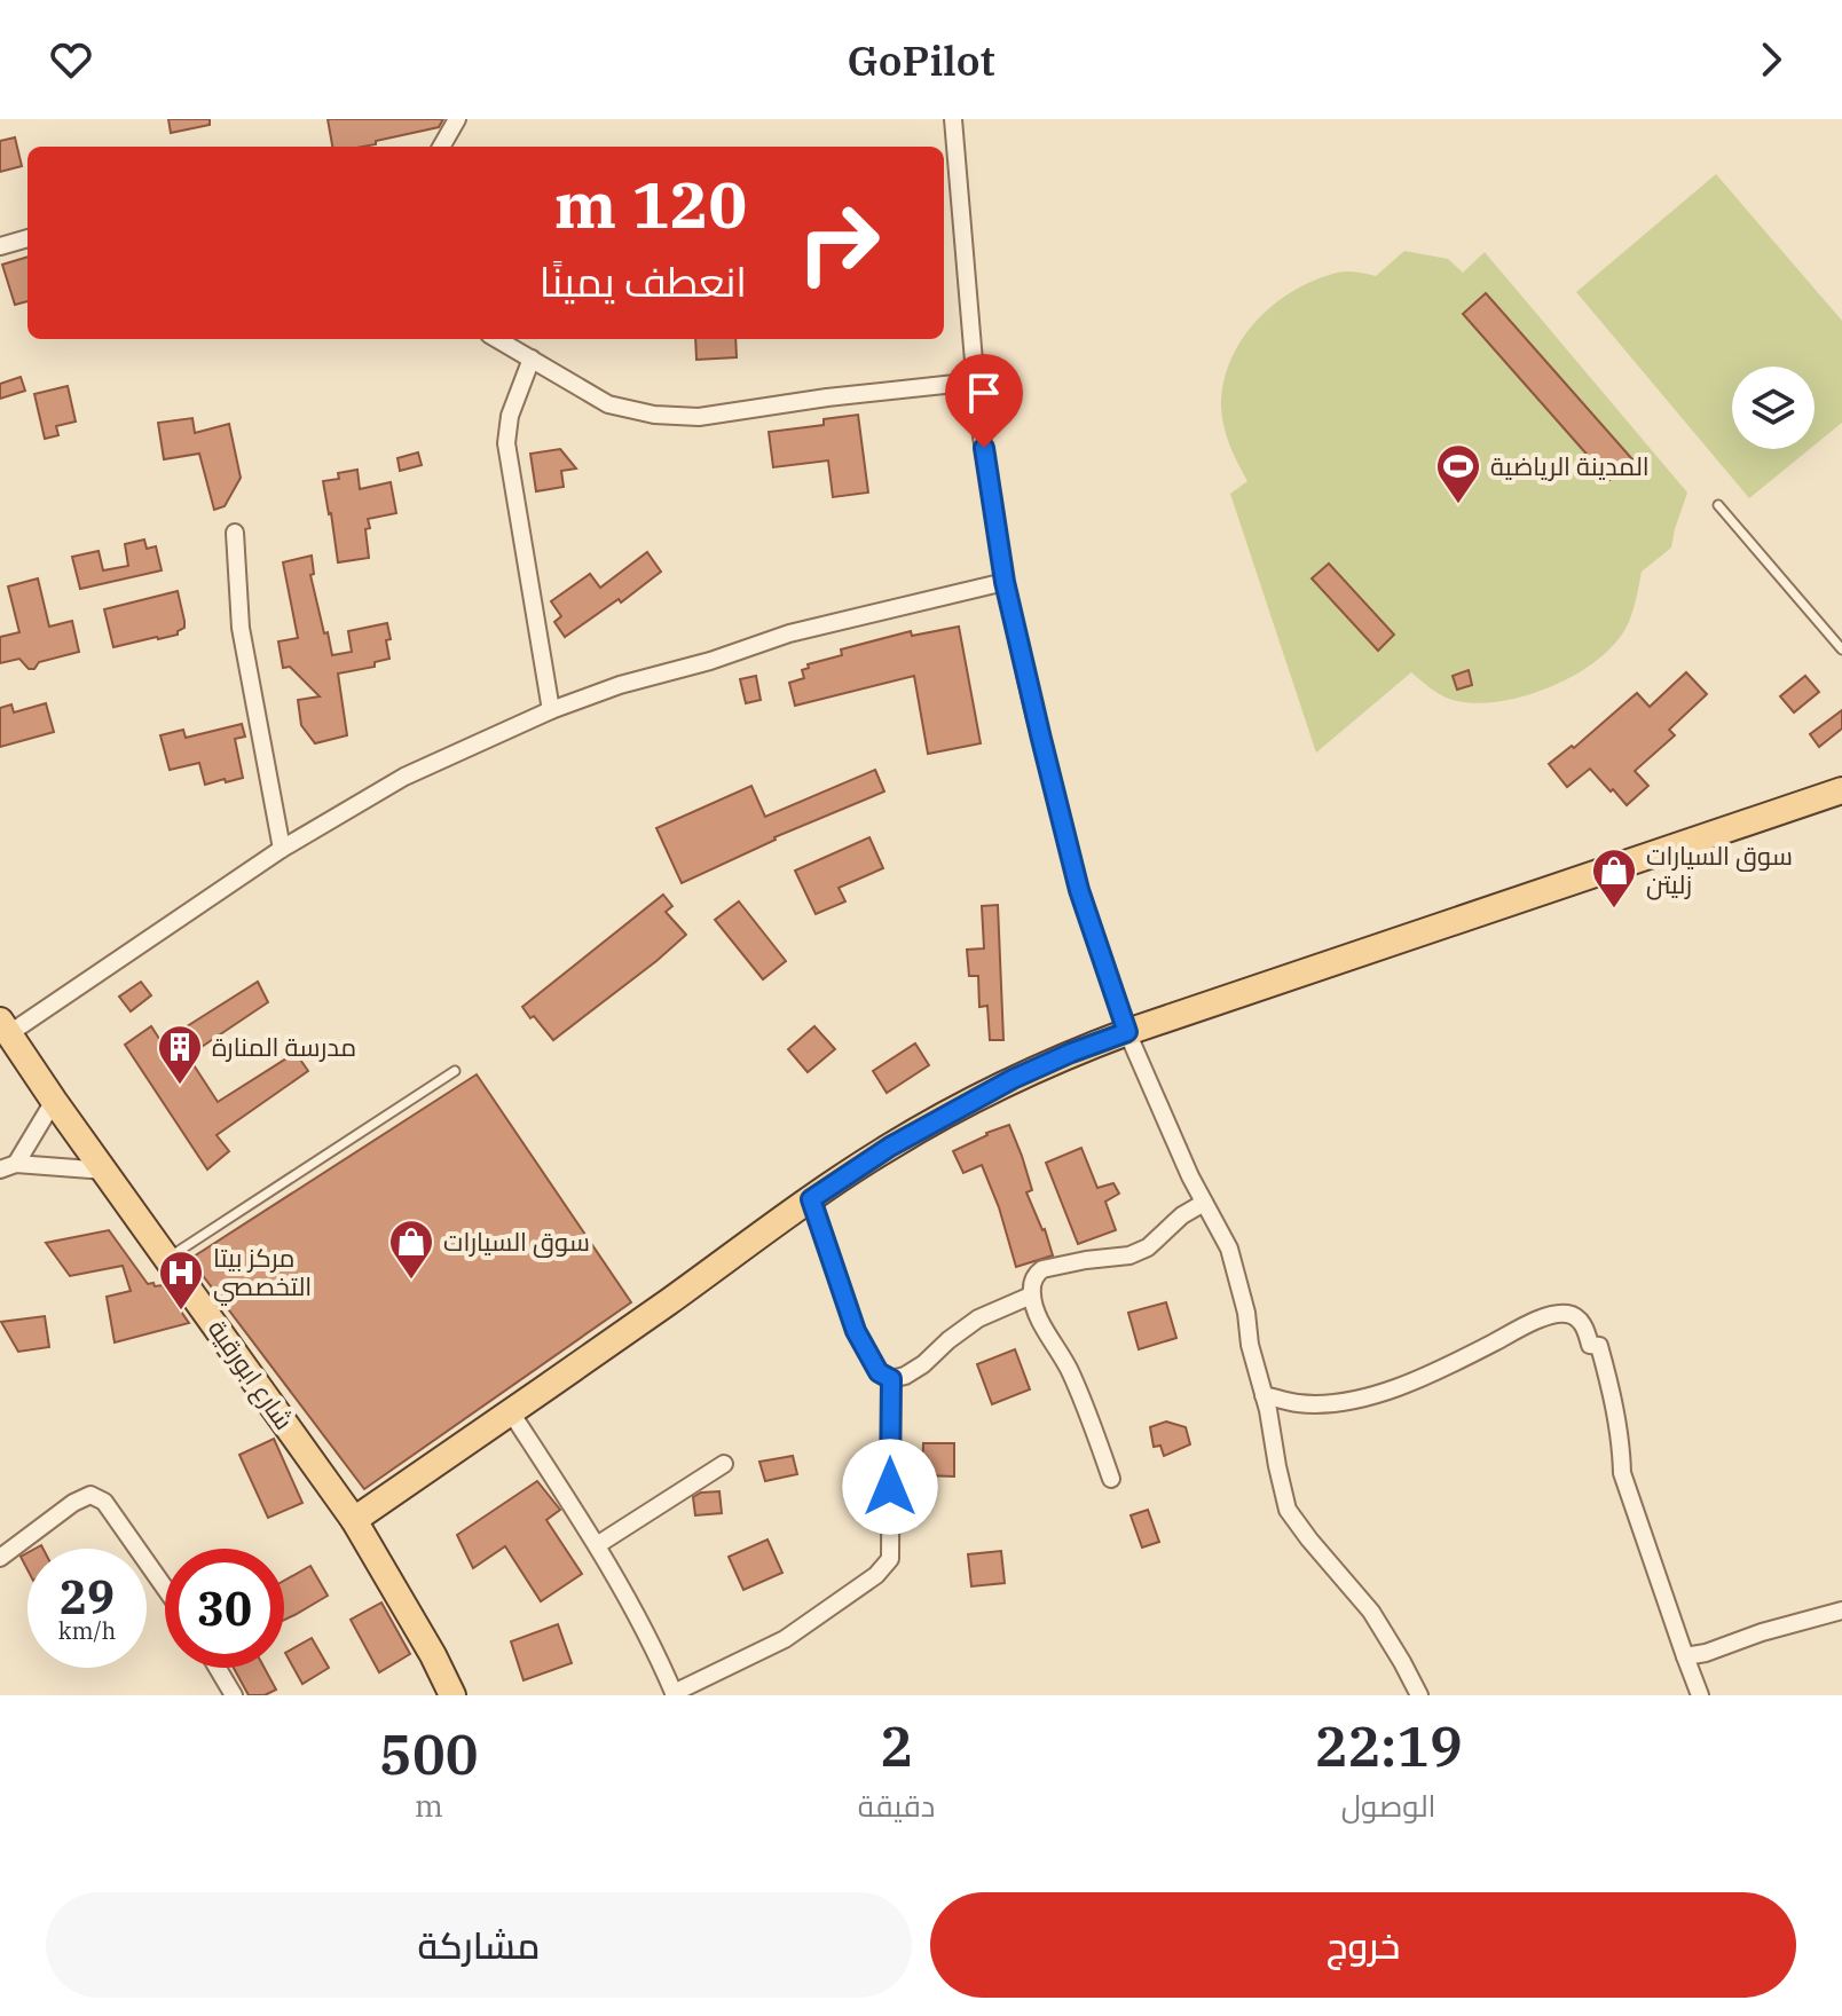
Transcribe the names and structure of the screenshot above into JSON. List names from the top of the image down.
{
  "streets": {
    "main road": ["شارع ابورقية"]
  },
  "places": {
    "sports": ["المدينة الرياضية"],
    "shop": ["سوق السيارات زليتن", "سوق السيارات"],
    "building": ["مدرسة المنارة"],
    "hospital": ["مركز بيتا التخصصي"]
  },
  "page": {
    "header": "GoPilot",
    "turn": ["120 m", "انعطف يمينًا"],
    "speed": "29 km/h",
    "limit": "30",
    "eta": [
      "22:19",
      "الوصول",
      "2",
      "دقيقة",
      "500",
      "m"
    ],
    "buttons": ["خروج", "مشاركة"]
  }
}
